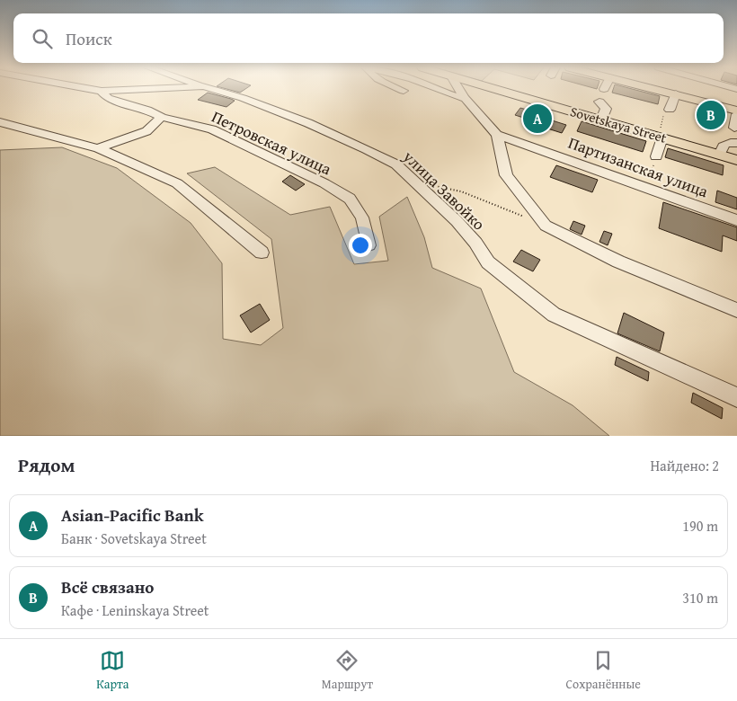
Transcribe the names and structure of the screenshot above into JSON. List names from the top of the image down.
{
  "streets": {
    "main road": ["Sovetskaya Street"],
    "street": ["Петровская улица", "Партизанская улица", "улица Завойко"]
  },
  "crossings": [
    ["Петровская улица", "улица Завойко"]
  ],
  "page": {
    "search": "Поиск",
    "pins": ["B", "A"],
    "heading": ["Рядом", "Найдено: 2"],
    "list": [
      {
        "mark": "A",
        "name": "Asian-Pacific Bank",
        "note": "Банк · Sovetskaya Street",
        "value": "190 m"
      },
      {
        "mark": "B",
        "name": "Всё связано",
        "note": "Кафе · Leninskaya Street",
        "value": "310 m"
      }
    ],
    "nav": ["Карта", "Маршрут", "Сохранённые"]
  }
}
